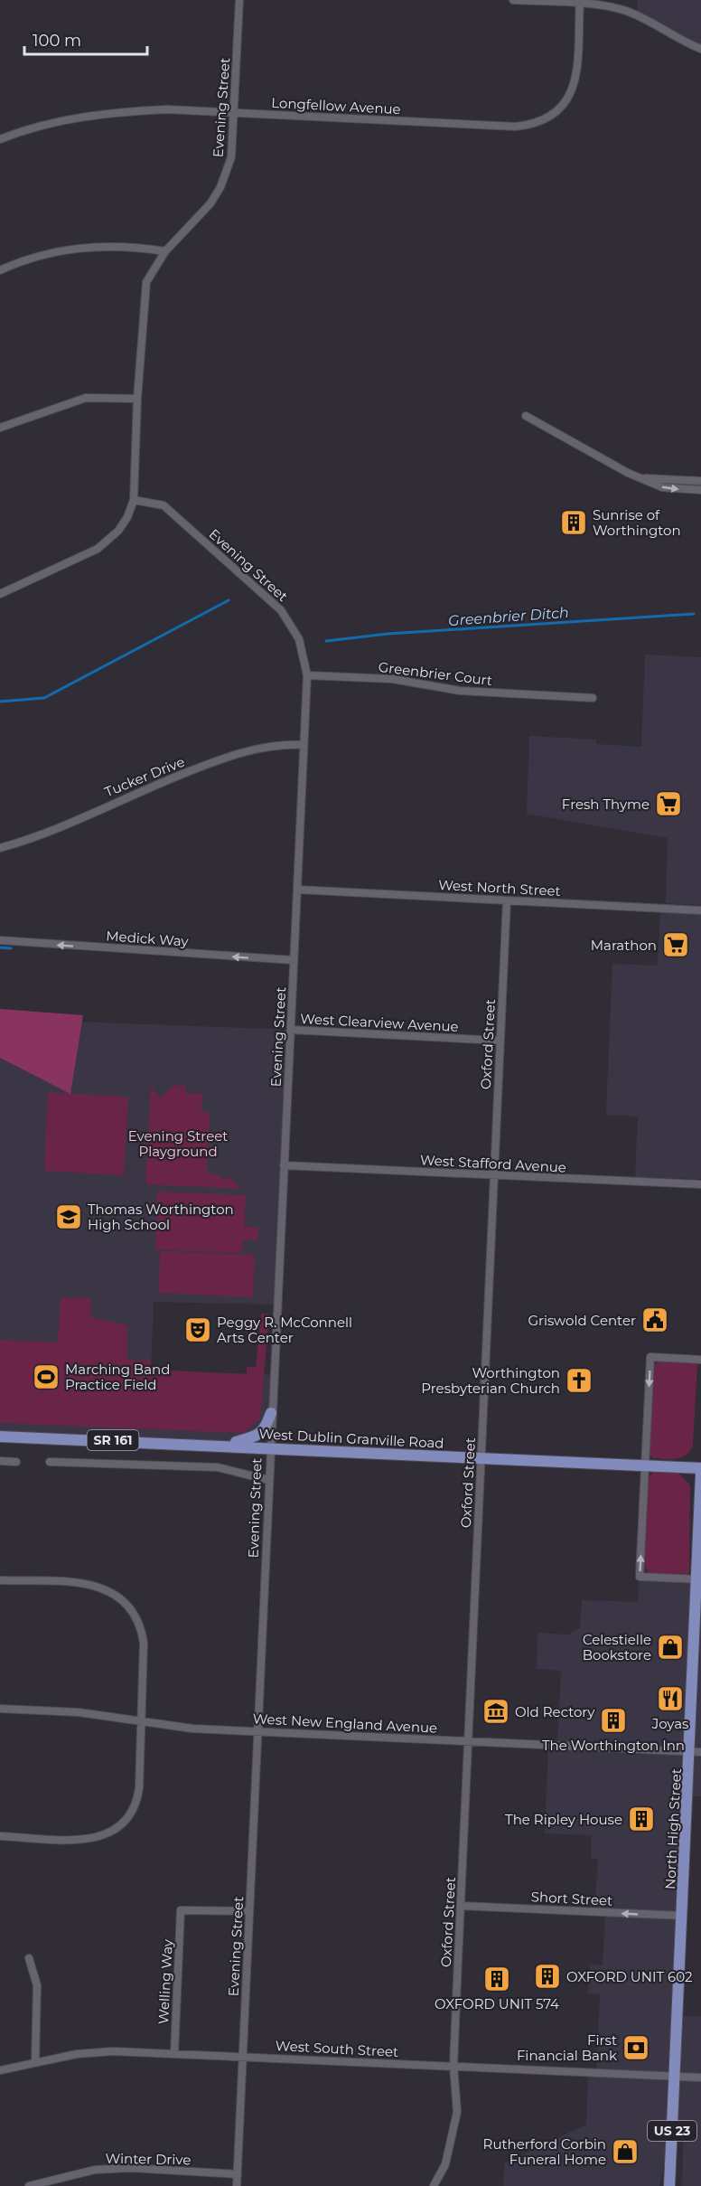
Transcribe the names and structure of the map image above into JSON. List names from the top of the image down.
{
  "streets": {
    "main road": [
      "West Dublin Granville Road",
      "SR 161",
      "North High Street",
      "US 23"
    ],
    "street": [
      "Longfellow Avenue",
      "Evening Street",
      "Greenbrier Court",
      "Tucker Drive",
      "West North Street",
      "Medick Way",
      "West Clearview Avenue",
      "Oxford Street",
      "West Stafford Avenue",
      "West New England Avenue",
      "Short Street",
      "Welling Way",
      "West South Street",
      "Winter Drive"
    ]
  },
  "crossings": [
    ["Longfellow Avenue", "Evening Street"],
    ["Evening Street", "Greenbrier Court"],
    ["Evening Street", "Tucker Drive"],
    ["Evening Street", "West North Street"],
    ["Evening Street", "Medick Way"],
    ["Evening Street", "West Clearview Avenue"],
    ["Evening Street", "West Stafford Avenue"],
    ["Evening Street", "West Dublin Granville Road"],
    ["Evening Street", "West New England Avenue"],
    ["Evening Street", "Welling Way"],
    ["Evening Street", "West South Street"],
    ["Evening Street", "Winter Drive"],
    ["West North Street", "Oxford Street"],
    ["West Clearview Avenue", "Oxford Street"],
    ["Oxford Street", "West Stafford Avenue"],
    ["Oxford Street", "West Dublin Granville Road"],
    ["Oxford Street", "West New England Avenue"],
    ["Oxford Street", "Short Street"],
    ["Oxford Street", "West South Street"],
    ["West New England Avenue", "North High Street"],
    ["North High Street", "Short Street"],
    ["North High Street", "West South Street"],
    ["Welling Way", "West South Street"]
  ],
  "one_way": ["Medick Way", "Short Street"],
  "water": ["Greenbrier Ditch"],
  "parks": ["Evening Street Playground"],
  "places": {
    "building": [
      "Sunrise of Worthington",
      "The Worthington Inn",
      "The Ripley House",
      "OXFORD UNIT 602",
      "OXFORD UNIT 574"
    ],
    "supermarket": ["Fresh Thyme", "Marathon"],
    "school or university": ["Thomas Worthington High School"],
    "public building": ["Griswold Center"],
    "theatre": ["Peggy R. McConnell Arts Center"],
    "sports": ["Marching Band Practice Field"],
    "church": ["Worthington Presbyterian Church"],
    "shop": ["Celestielle Bookstore", "Rutherford Corbin Funeral Home"],
    "restaurant": ["Joyas"],
    "museum": ["Old Rectory"],
    "bank": ["First Financial Bank"]
  },
  "scale_bar": "100 m"
}
